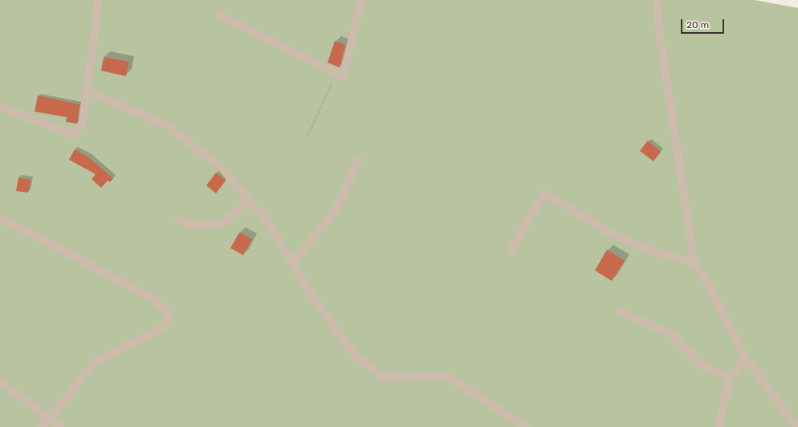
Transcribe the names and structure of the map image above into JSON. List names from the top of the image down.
{
  "scale_bar": "20 m"
}
